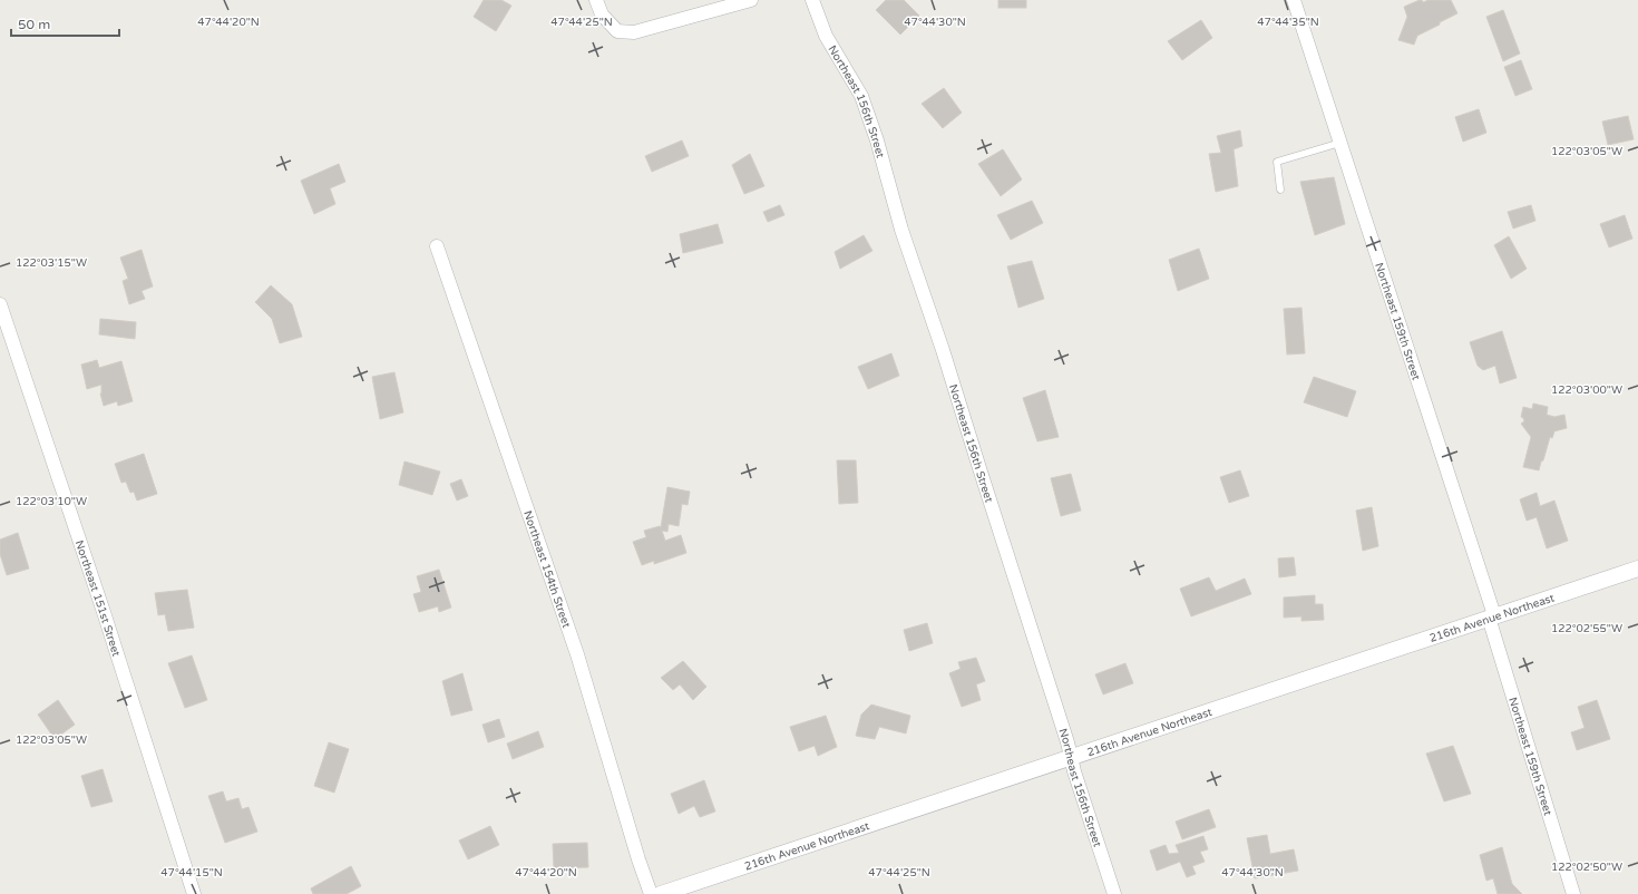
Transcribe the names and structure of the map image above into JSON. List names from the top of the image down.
{
  "streets": {
    "street": [
      "Northeast 156th Street",
      "Northeast 159th Street",
      "Northeast 154th Street",
      "Northeast 151st Street",
      "216th Avenue Northeast"
    ]
  },
  "crossings": [
    ["Northeast 156th Street", "216th Avenue Northeast"],
    ["Northeast 159th Street", "216th Avenue Northeast"]
  ],
  "scale_bar": "50 m",
  "coordinates": [
    "47°44'20\"N",
    "47°44'25\"N",
    "47°44'30\"N",
    "47°44'35\"N",
    "122°03'05\"W",
    "122°03'15\"W",
    "122°03'00\"W",
    "122°03'10\"W",
    "122°02'55\"W",
    "122°02'50\"W",
    "47°44'15\"N"
  ]
}
